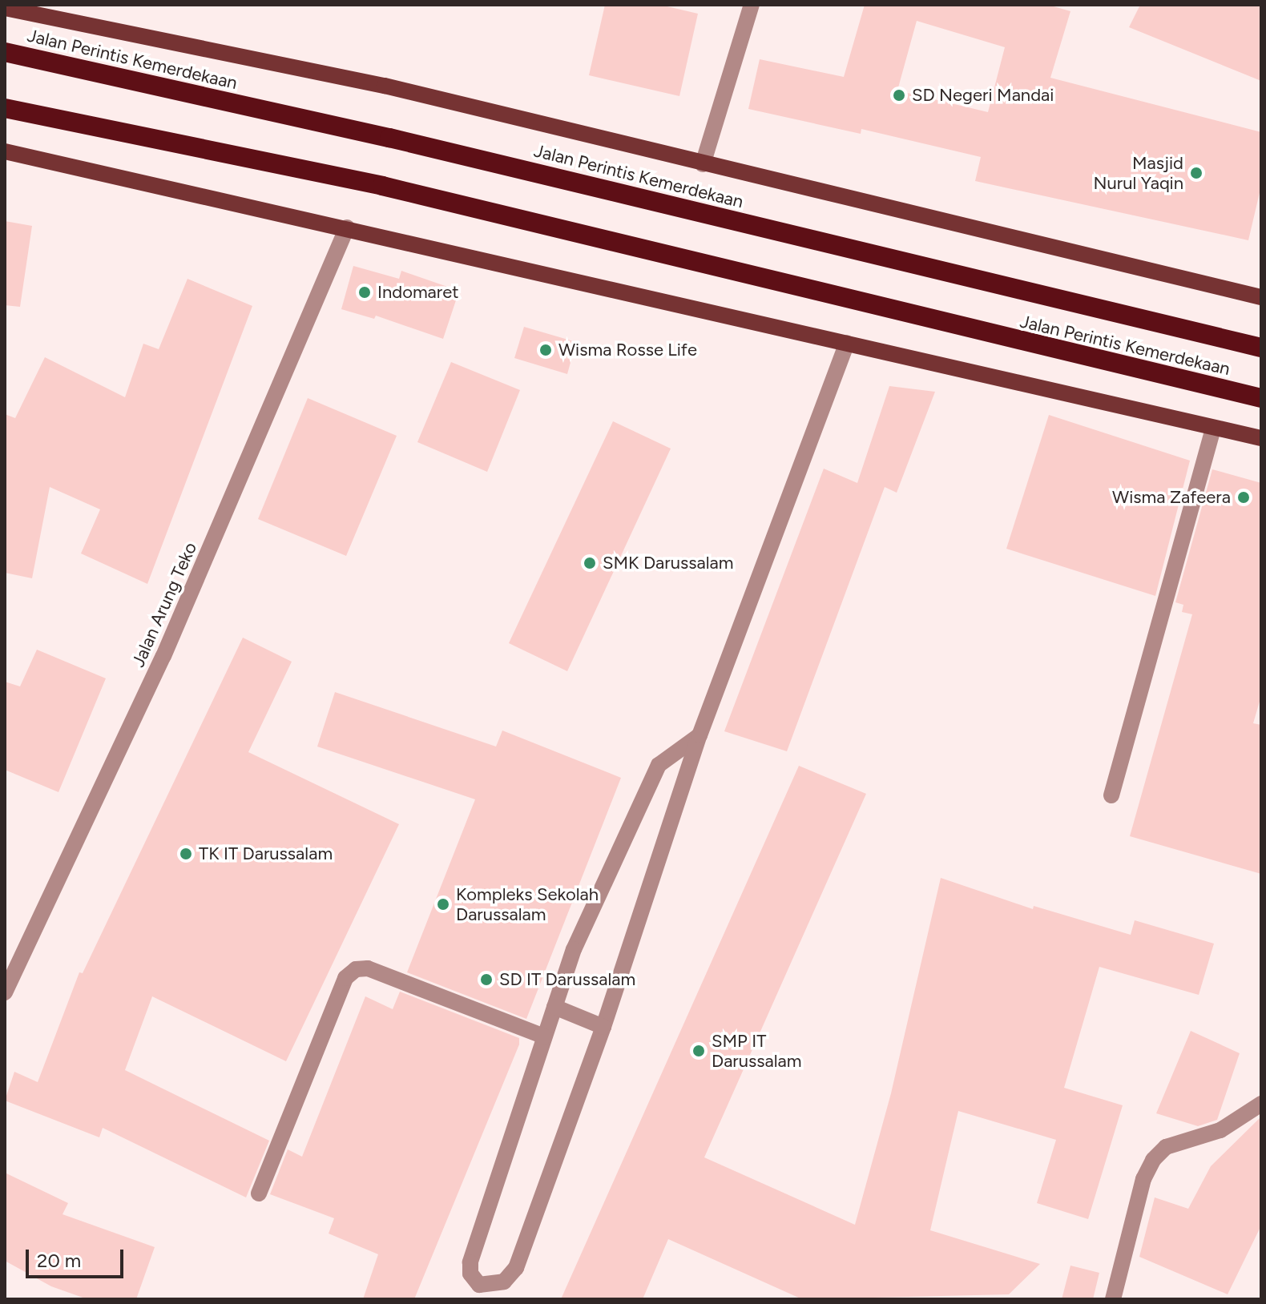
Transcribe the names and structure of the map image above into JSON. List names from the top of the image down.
{
  "streets": {
    "highway": ["Jalan Perintis Kemerdekaan"],
    "street": ["Jalan Arung Teko"]
  },
  "places": [
    "SD Negeri Mandai",
    "Masjid Nurul Yaqin",
    "Indomaret",
    "Wisma Rosse Life",
    "Wisma Zafeera",
    "SMK Darussalam",
    "TK IT Darussalam",
    "Kompleks Sekolah Darussalam",
    "SD IT Darussalam",
    "SMP IT Darussalam"
  ],
  "scale_bar": "20 m"
}
